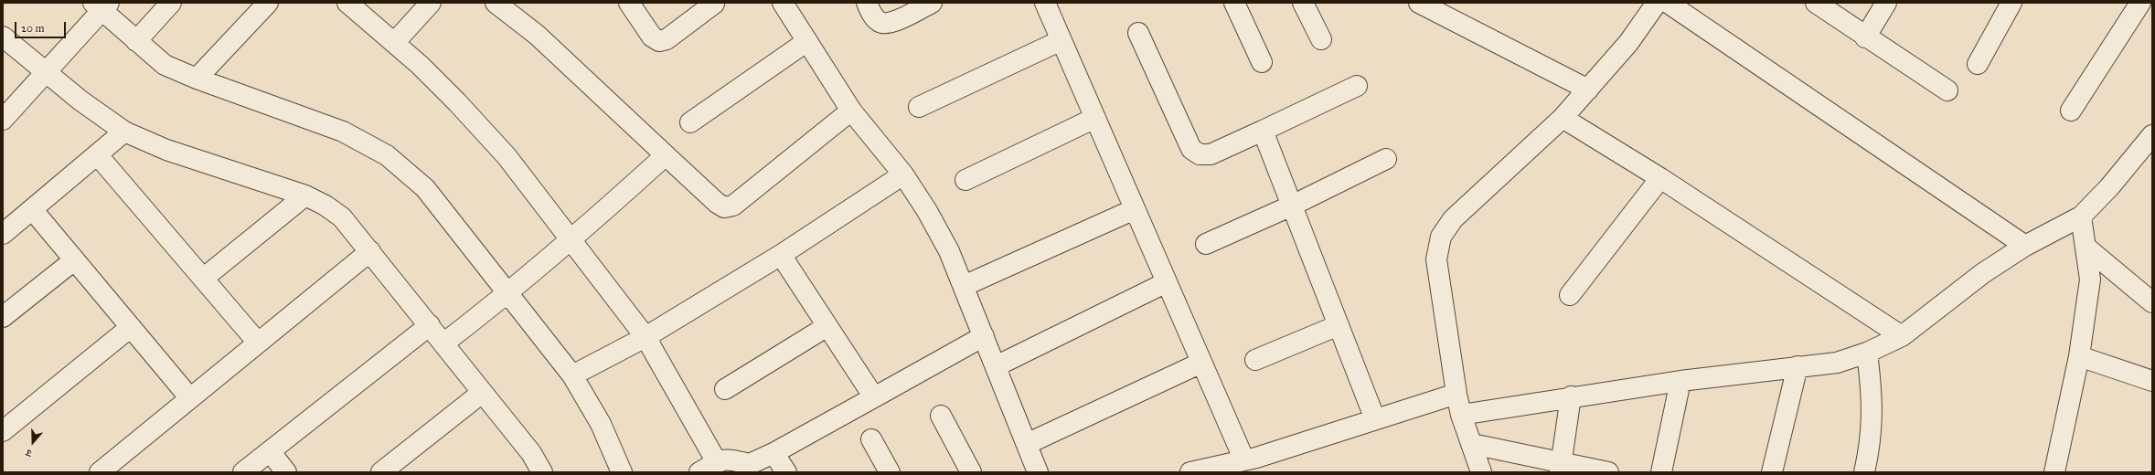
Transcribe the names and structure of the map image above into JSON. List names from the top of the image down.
{
  "scale_bar": "20 m",
  "north": "bottom"
}
